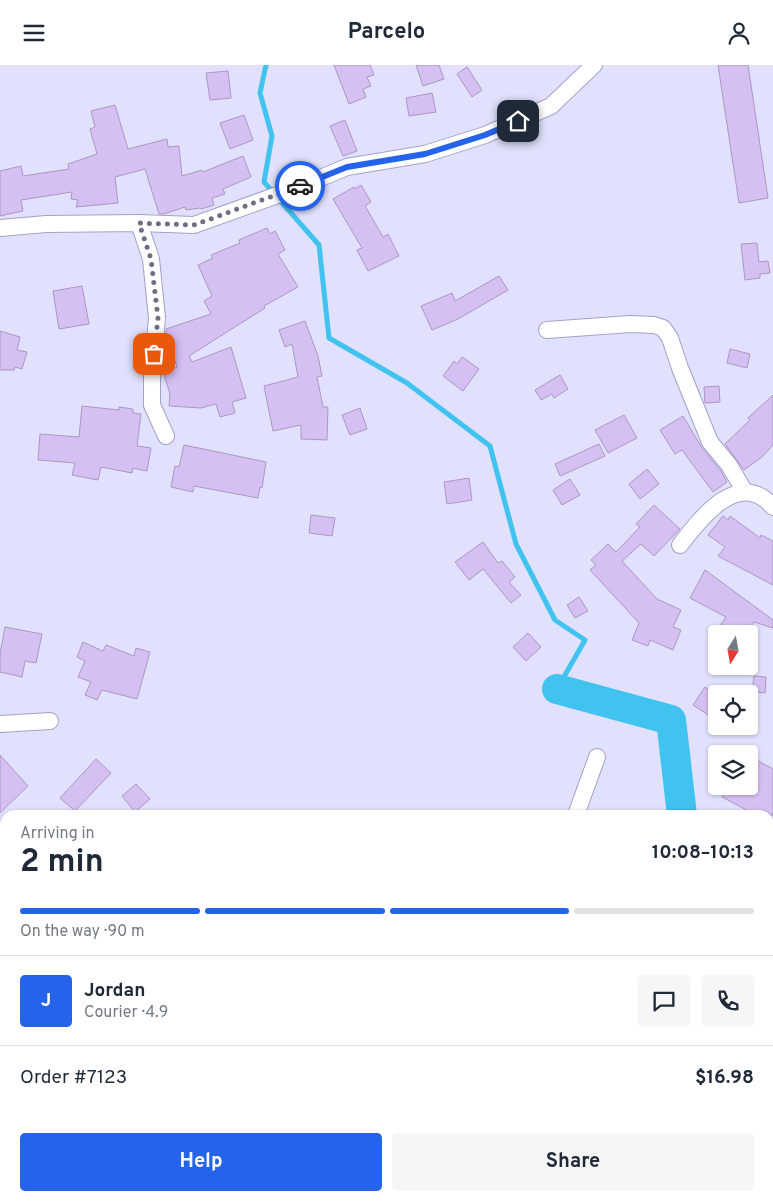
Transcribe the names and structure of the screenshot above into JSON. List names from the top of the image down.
{
  "north": "bottom",
  "page": {
    "header": "Parcelo",
    "heading": ["2 min", "Arriving in", "10:08–10:13"],
    "panel": [
      "Jordan",
      "Courier · 4.9",
      "Order #7123",
      "$16.98"
    ],
    "bar": "On the way · 90 m",
    "round": "J",
    "buttons": ["Help", "Share"]
  }
}
